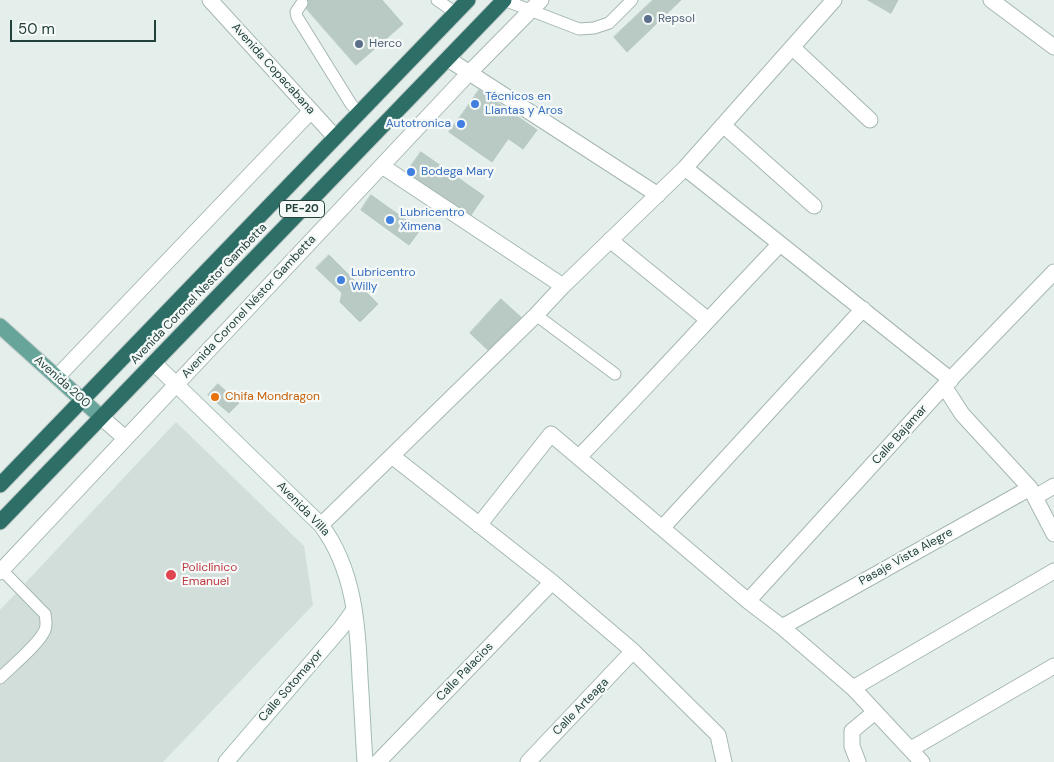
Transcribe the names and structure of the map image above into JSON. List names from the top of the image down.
{
  "streets": {
    "highway": ["PE-20", "Avenida Coronel Nestor Gambetta"],
    "main road": ["Avenida 200"],
    "street": [
      "Avenida Copacabana",
      "Avenida Coronel Néstor Gambetta",
      "Calle Bajamar",
      "Avenida Villa",
      "Pasaje Vista Alegre",
      "Calle Palacios",
      "Calle Sotomayor",
      "Calle Arteaga"
    ]
  },
  "crossings": [
    ["Avenida Copacabana", "Avenida Coronel Nestor Gambetta"],
    ["Avenida Coronel Nestor Gambetta", "Avenida 200"],
    ["Avenida Coronel Nestor Gambetta", "Avenida Villa"],
    ["Avenida Coronel Néstor Gambetta", "Avenida 200"],
    ["Avenida Coronel Néstor Gambetta", "Avenida Villa"],
    ["Avenida Villa", "Calle Sotomayor"]
  ],
  "places": [
    "Repsol",
    "Herco",
    "Técnicos en Llantas y Aros",
    "Autotronica",
    "Bodega Mary",
    "Lubricentro Ximena",
    "Lubricentro Willy",
    "Chifa Mondragon",
    "Policlínico Emanuel"
  ],
  "scale_bar": "50 m"
}
